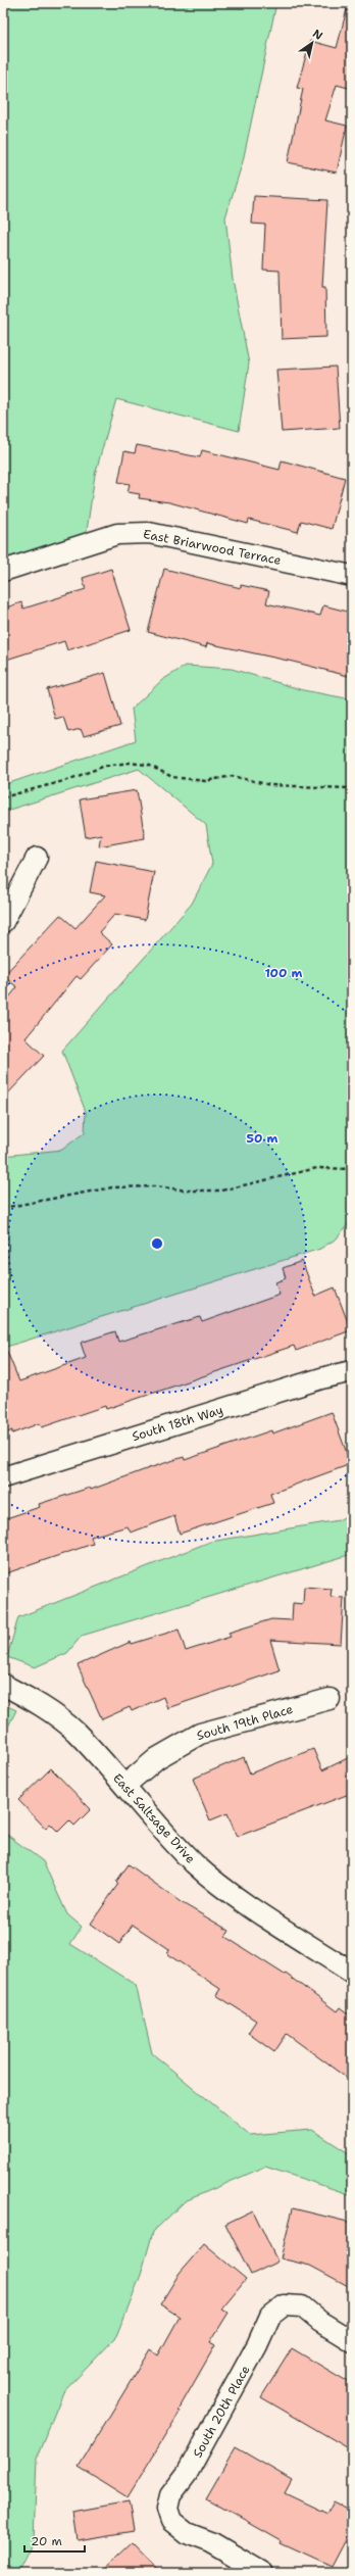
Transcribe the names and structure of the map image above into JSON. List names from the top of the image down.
{
  "streets": {
    "street": [
      "East Briarwood Terrace",
      "South 18th Way",
      "South 19th Place",
      "East Saltsage Drive",
      "South 20th Place"
    ]
  },
  "crossings": [
    ["South 19th Place", "East Saltsage Drive"]
  ],
  "scale_bar": "20 m",
  "north": "top right",
  "rings": ["100 m", "50 m"]
}
